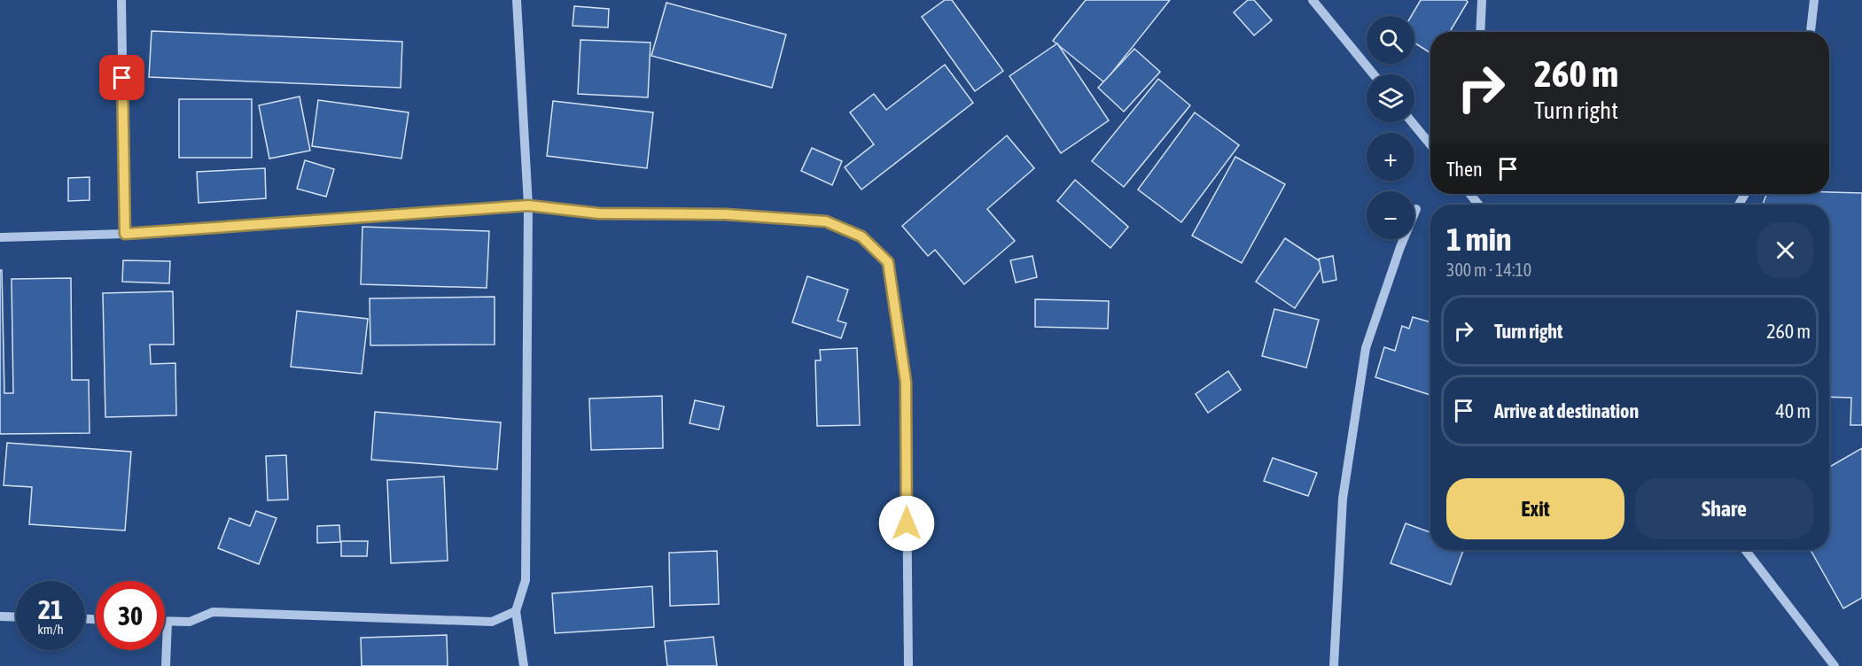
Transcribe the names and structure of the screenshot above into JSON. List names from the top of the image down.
{
  "page": {
    "map_buttons": ["+", "−"],
    "turn": ["260 m", "Turn right"],
    "then": "Then",
    "heading": ["1 min", "300 m · 14:10"],
    "list": [
      {
        "name": "Turn right",
        "value": "260 m"
      },
      {
        "name": "Arrive at destination",
        "value": "40 m"
      }
    ],
    "buttons": ["Exit", "Share"],
    "speed": "21 km/h",
    "limit": "30"
  }
}
